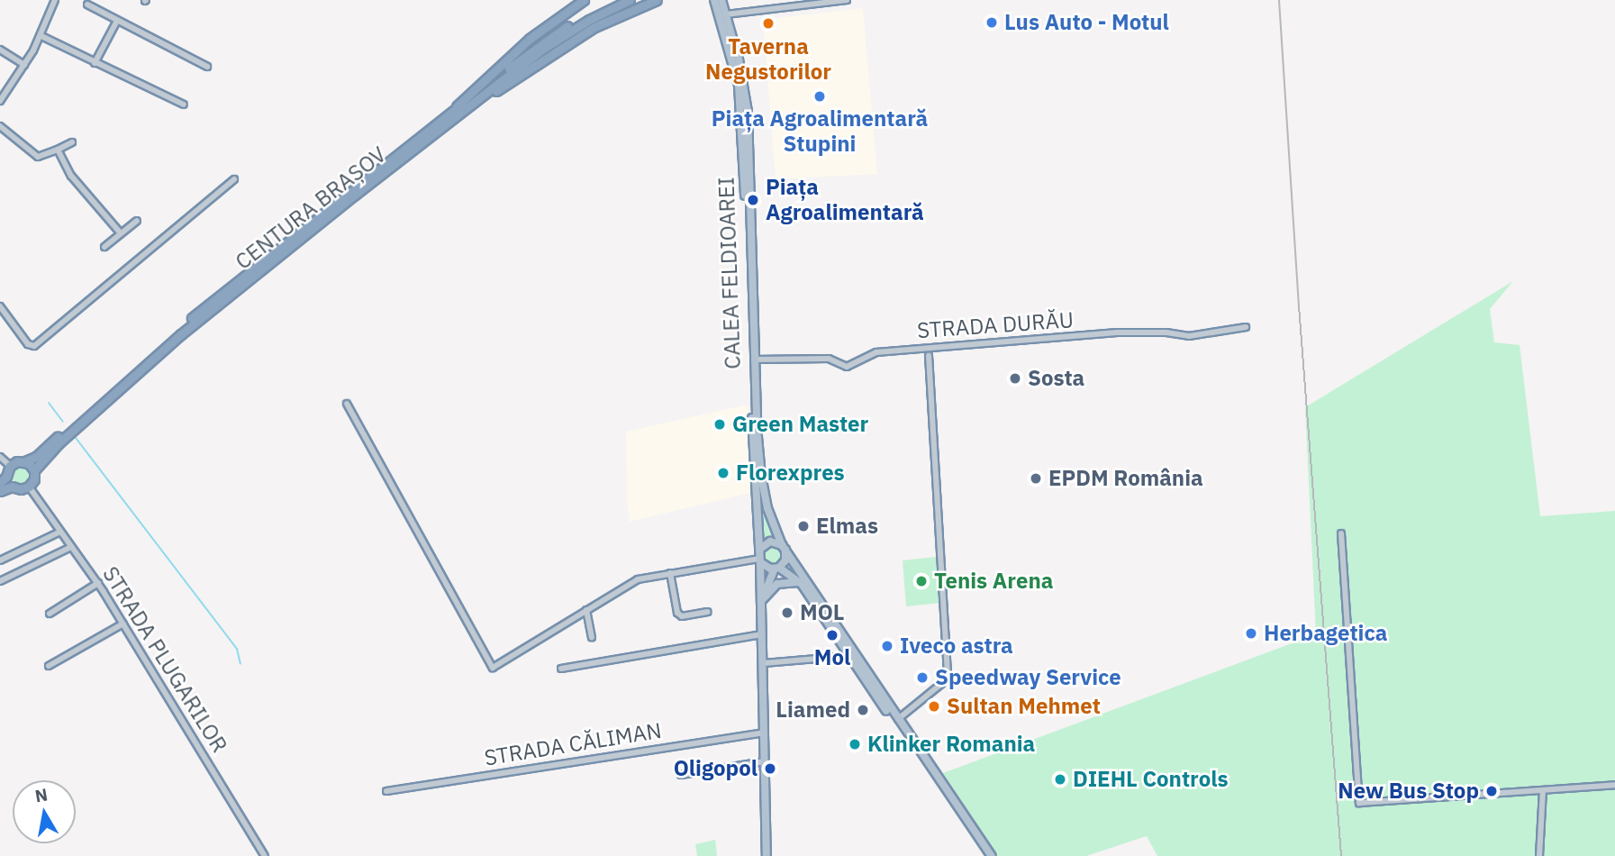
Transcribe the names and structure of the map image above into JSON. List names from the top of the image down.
{
  "streets": {
    "highway": ["CENTURA BRAȘOV"],
    "main road": ["CALEA FELDIOAREI"],
    "street": ["STRADA DURĂU", "STRADA PLUGARILOR", "STRADA CĂLIMAN"]
  },
  "crossings": [
    ["CENTURA BRAȘOV", "STRADA PLUGARILOR"],
    ["CALEA FELDIOAREI", "STRADA DURĂU"],
    ["CALEA FELDIOAREI", "STRADA CĂLIMAN"]
  ],
  "places": [
    "Lus Auto - Motul",
    "Taverna Negustorilor",
    "Piața Agroalimentară Stupini",
    "Piața Agroalimentară",
    "Sosta",
    "Green Master",
    "Florexpres",
    "EPDM România",
    "Elmas",
    "Tenis Arena",
    "MOL",
    "Herbagetica",
    "Mol",
    "Iveco astra",
    "Speedway Service",
    "Sultan Mehmet",
    "Liamed",
    "Klinker Romania",
    "Oligopol",
    "DIEHL Controls",
    "New Bus Stop"
  ],
  "north": "top"
}
